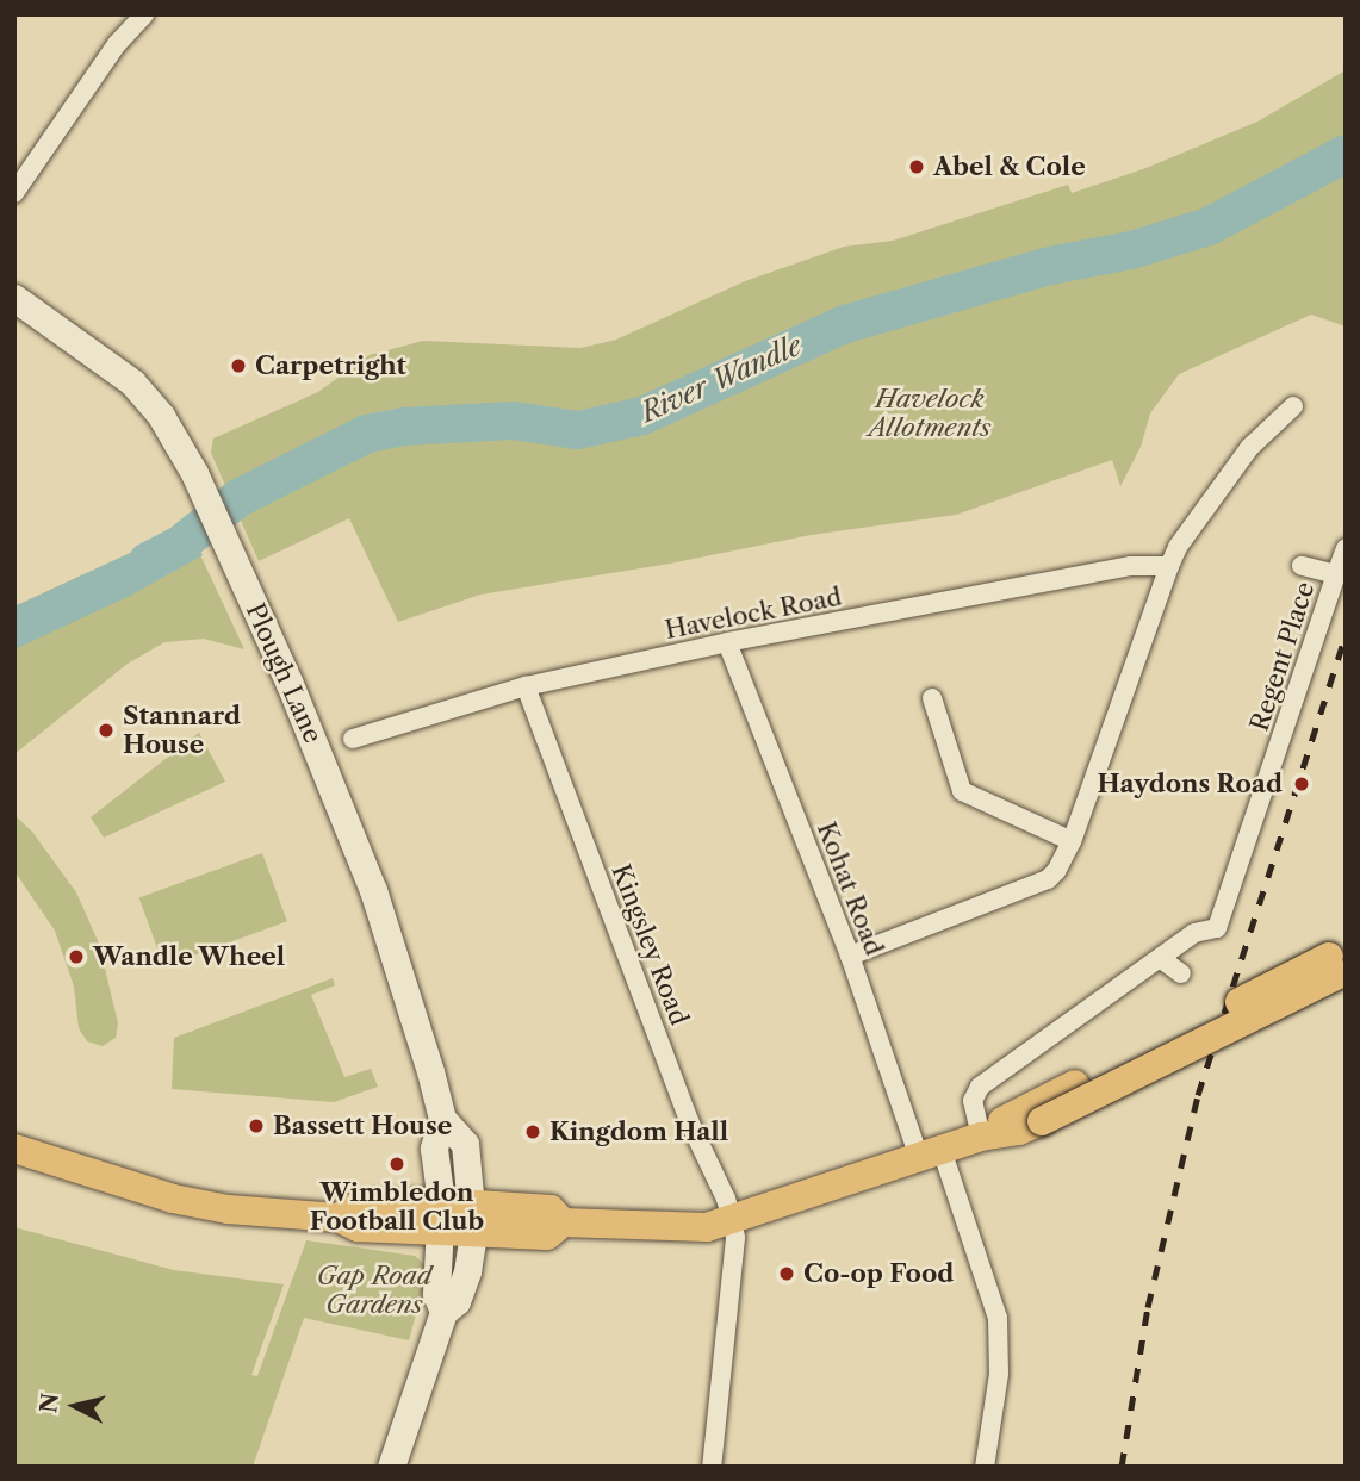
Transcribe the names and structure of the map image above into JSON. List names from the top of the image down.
{
  "streets": {
    "main road": ["Plough Lane"],
    "street": [
      "Havelock Road",
      "Regent Place",
      "Kohat Road",
      "Kingsley Road"
    ]
  },
  "crossings": [
    ["Havelock Road", "Kohat Road"],
    ["Havelock Road", "Kingsley Road"]
  ],
  "water": ["River Wandle"],
  "parks": ["Havelock Allotments", "Gap Road Gardens"],
  "places": [
    "Abel & Cole",
    "Carpetright",
    "Stannard House",
    "Haydons Road",
    "Wandle Wheel",
    "Bassett House",
    "Kingdom Hall",
    "Wimbledon Football Club",
    "Co-op Food"
  ],
  "north": "left"
}
